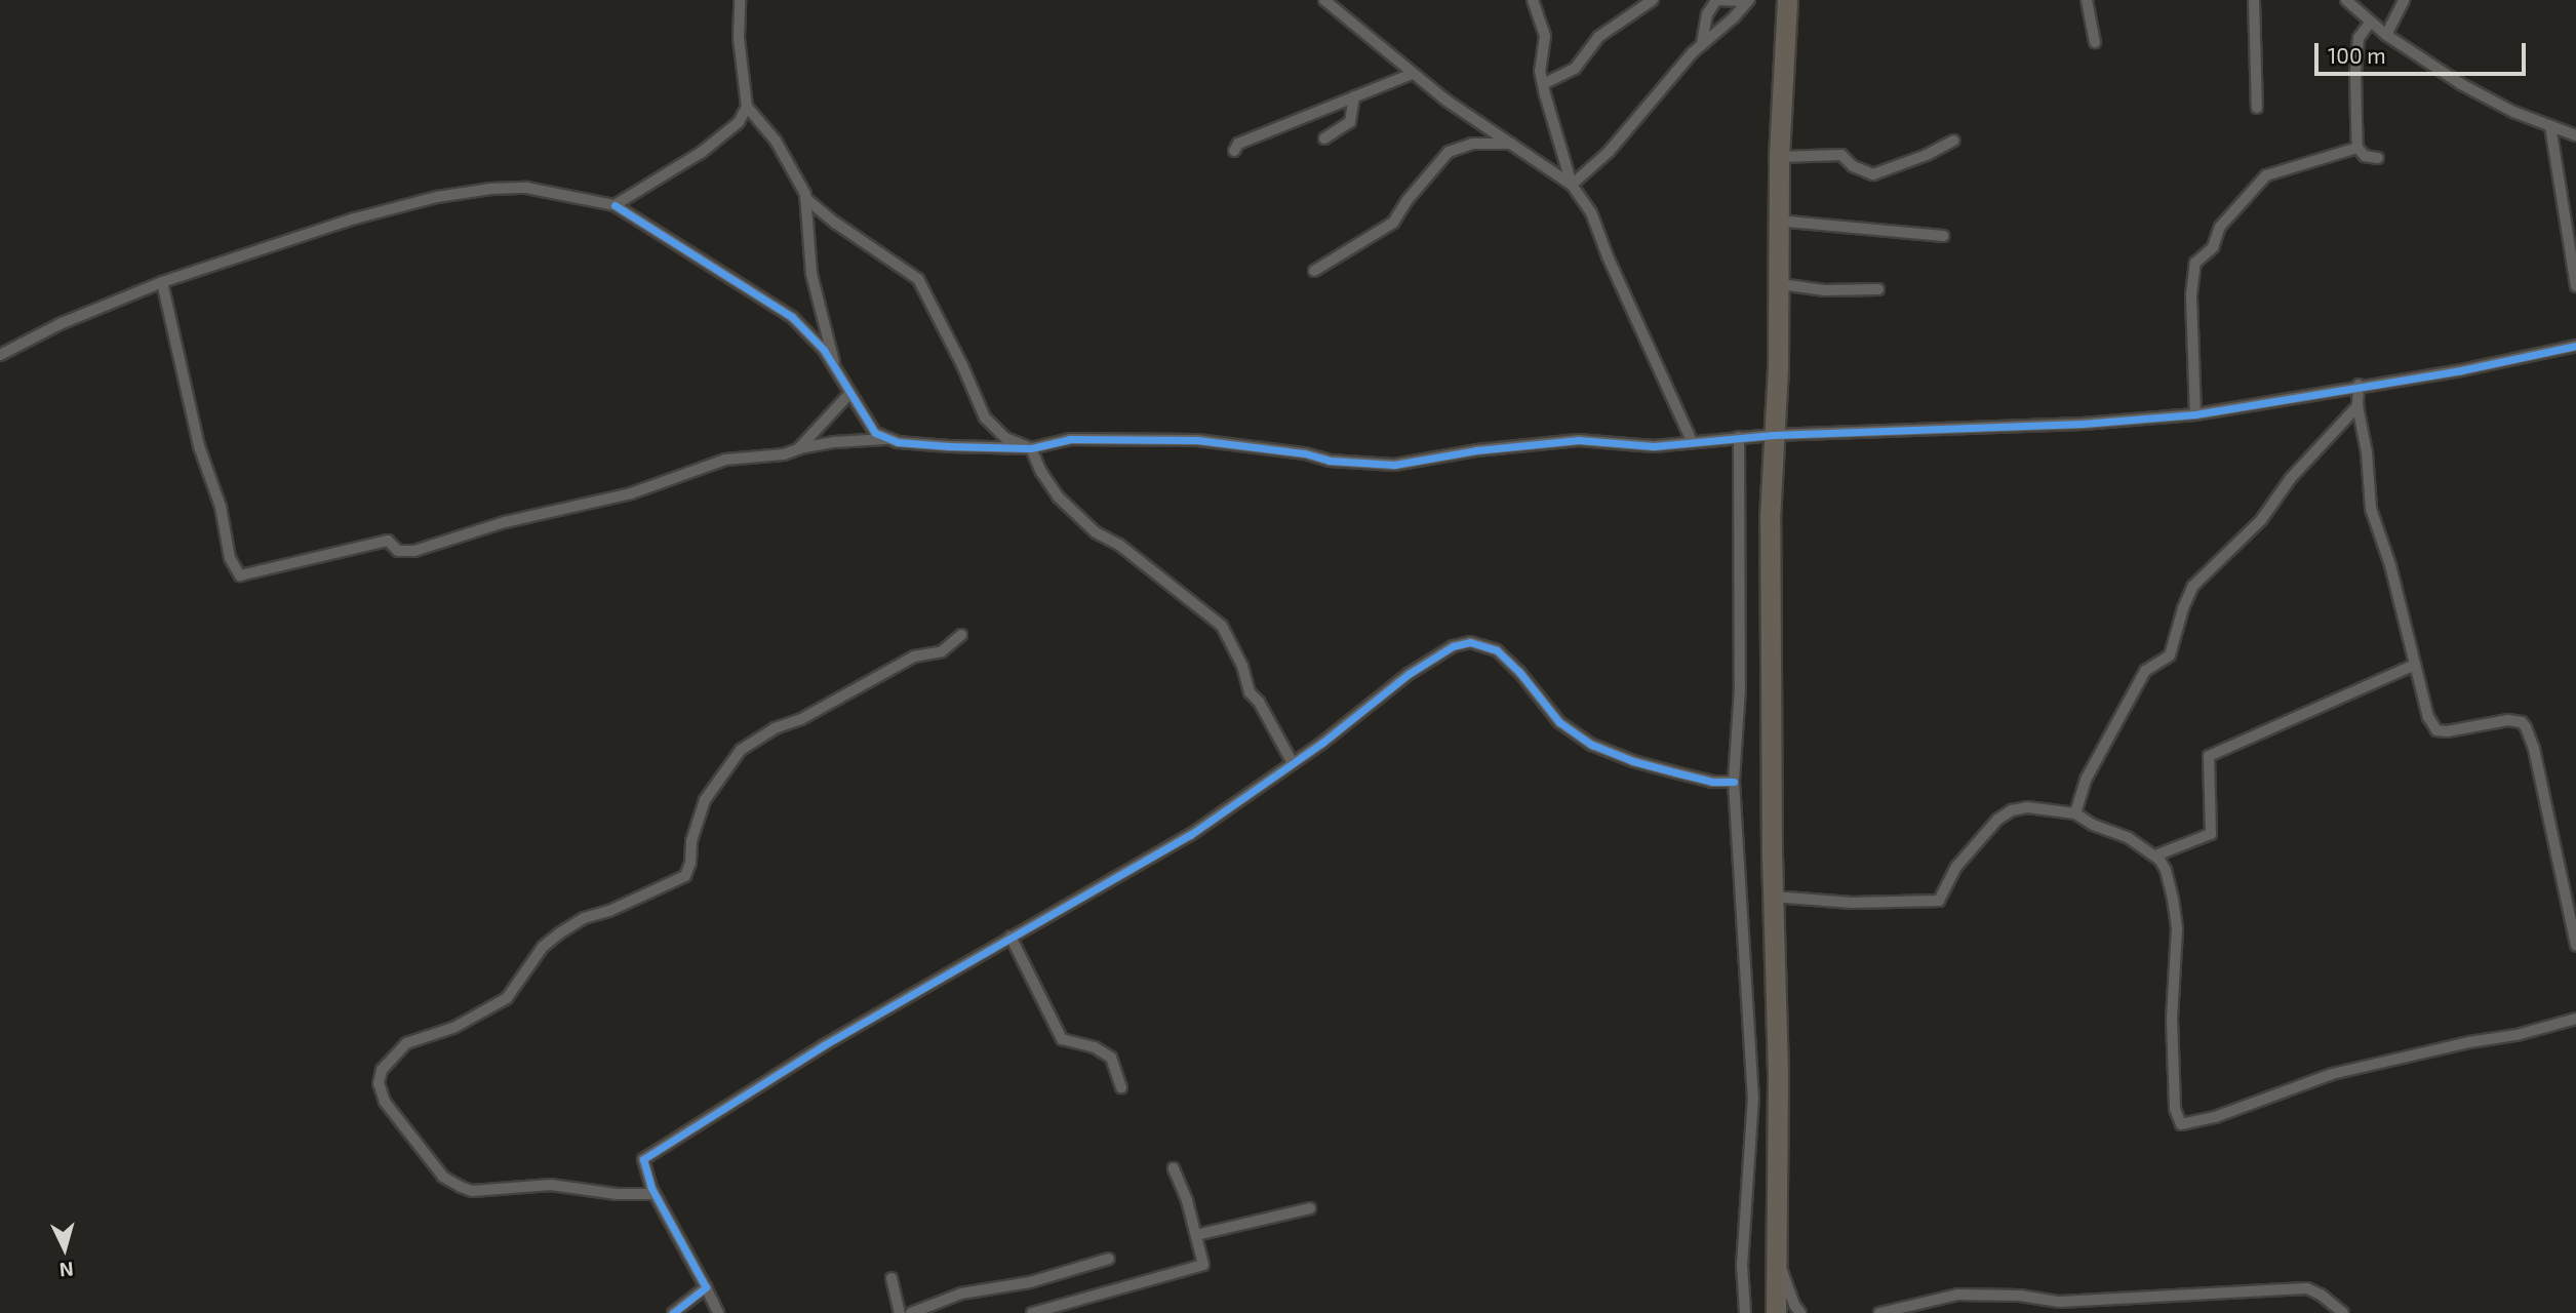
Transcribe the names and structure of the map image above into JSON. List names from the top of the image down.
{
  "scale_bar": "100 m",
  "north": "bottom"
}
